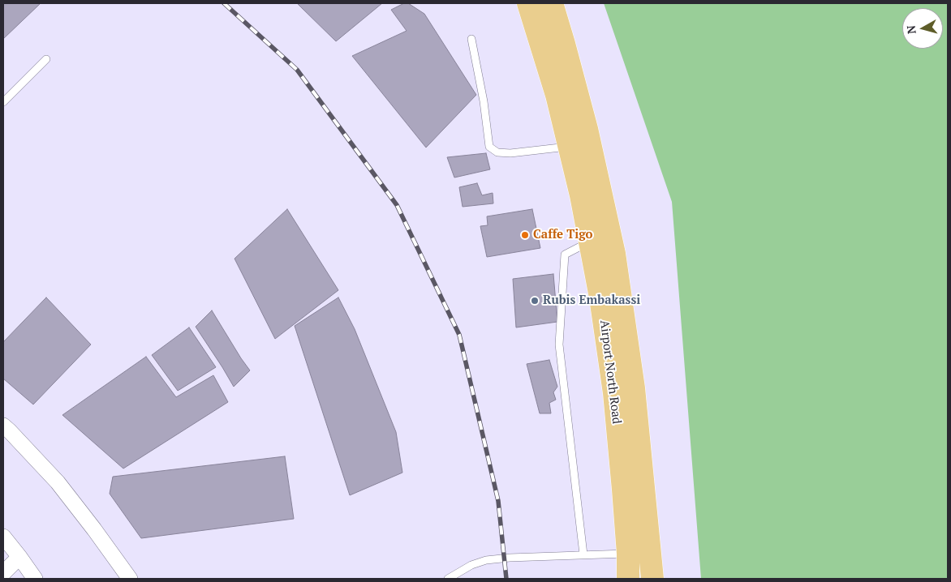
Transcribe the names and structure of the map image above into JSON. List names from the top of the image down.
{
  "streets": {
    "main road": ["Airport North Road"]
  },
  "places": ["Caffe Tigo", "Rubis Embakassi"],
  "north": "left"
}
